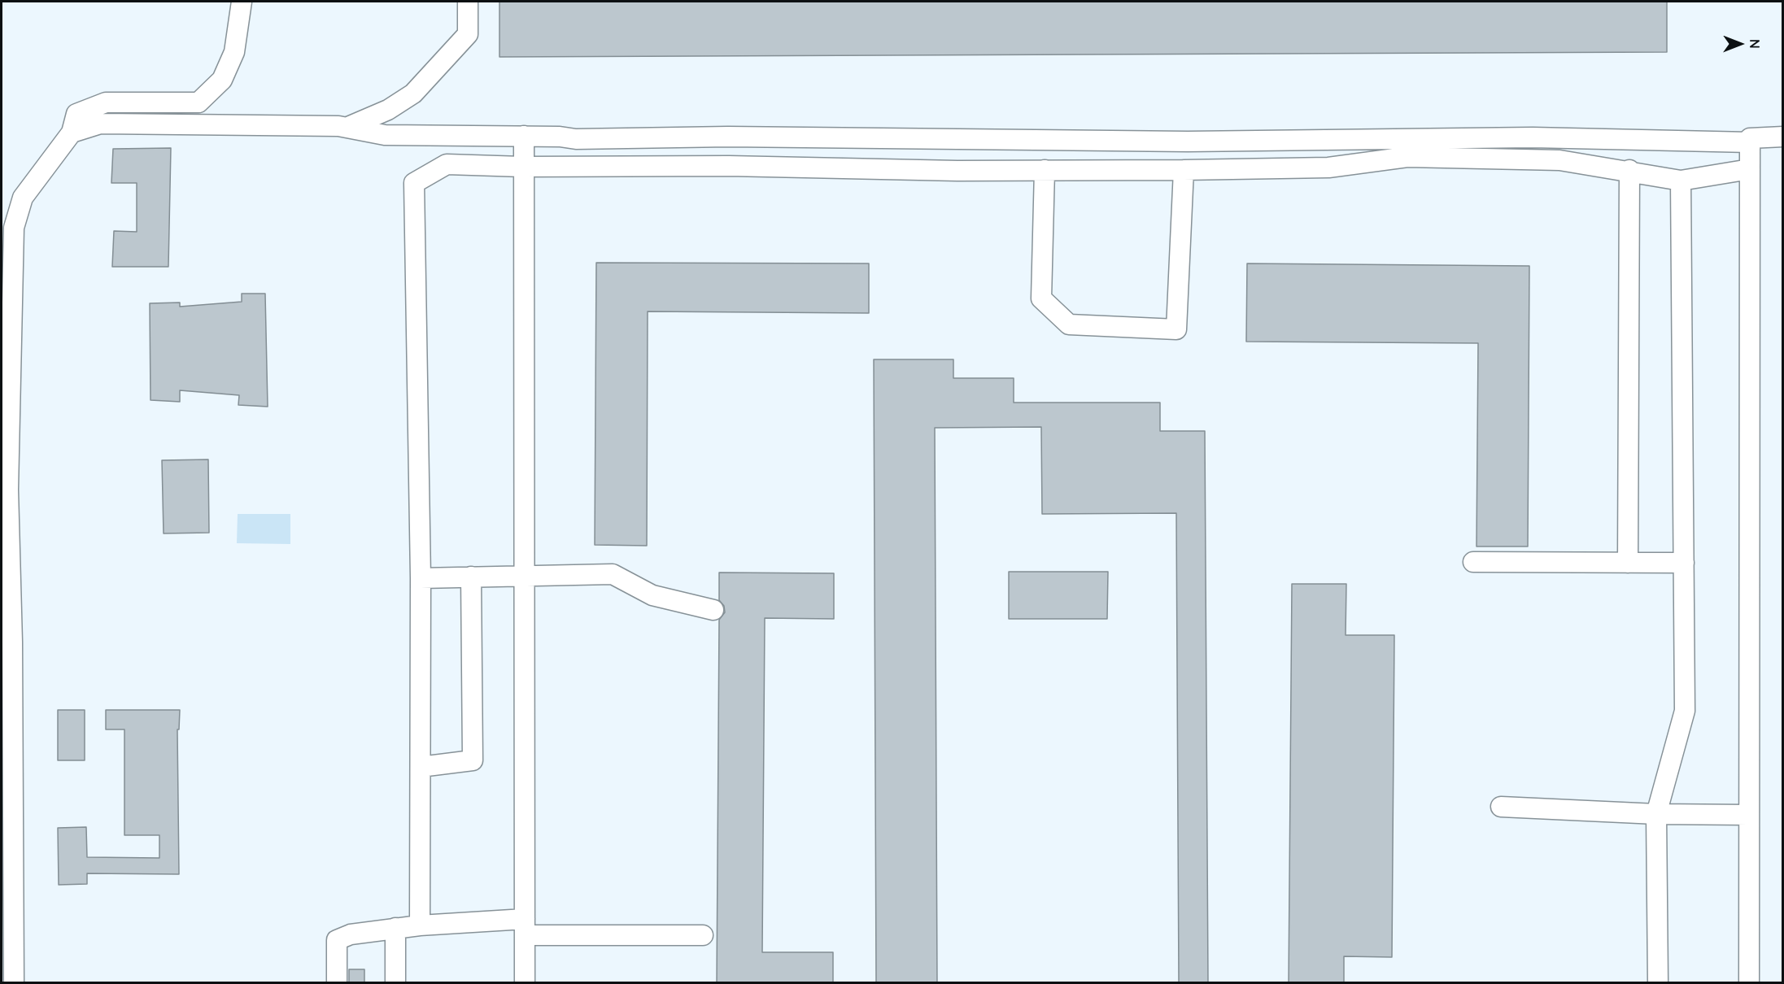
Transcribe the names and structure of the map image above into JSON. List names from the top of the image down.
{
  "north": "right"
}
